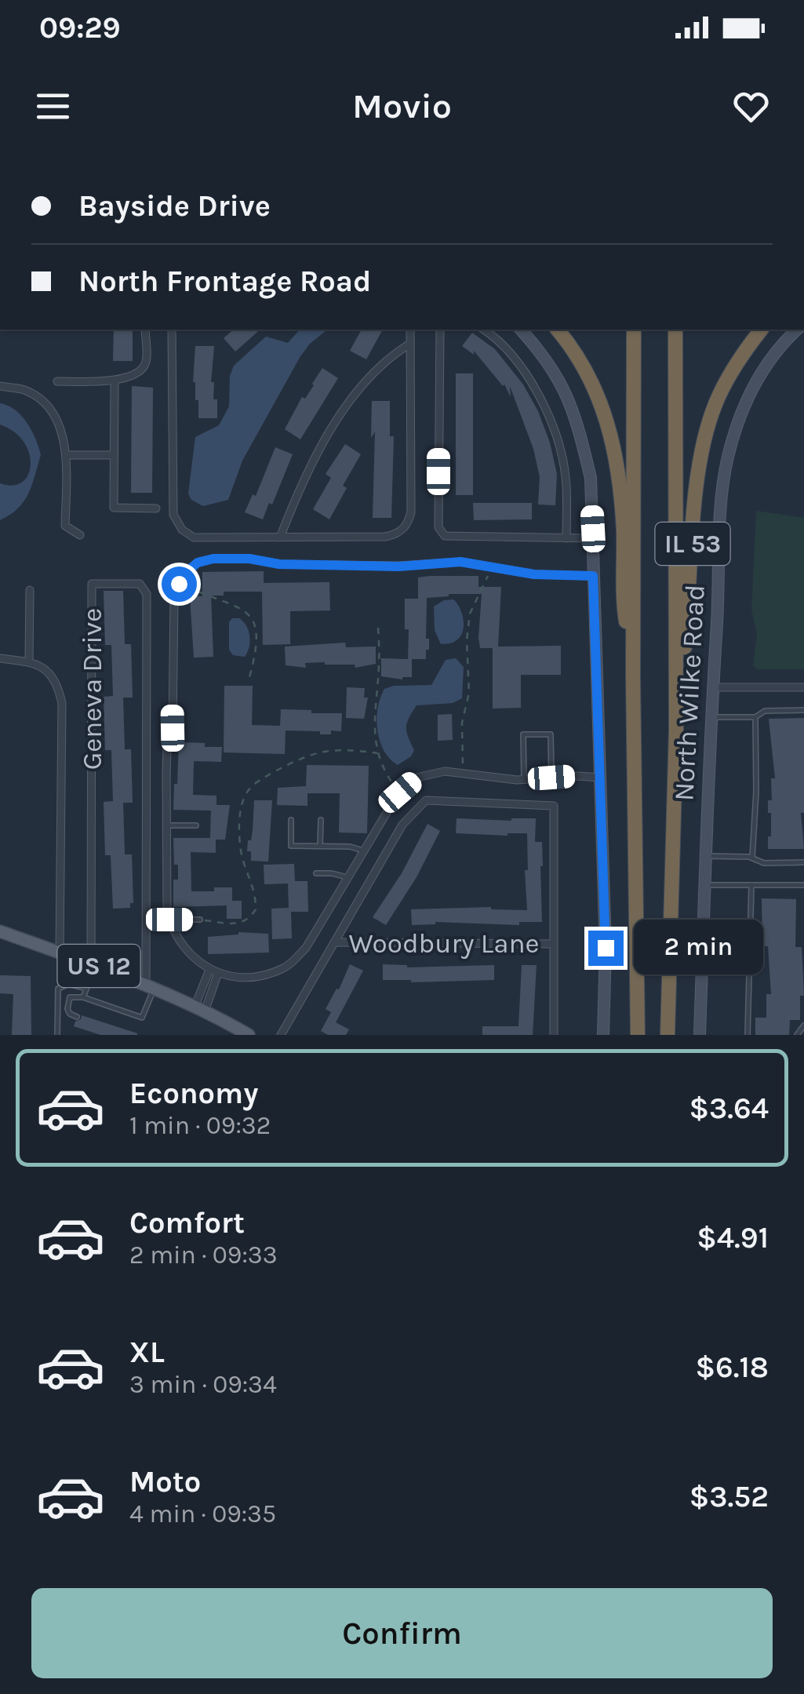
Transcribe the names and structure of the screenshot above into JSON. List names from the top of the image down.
{
  "streets": {
    "highway": ["IL 53"],
    "main road": ["US 12"],
    "street": ["Geneva Drive", "North Wilke Road", "Woodbury Lane"]
  },
  "crossings": [
    ["Geneva Drive", "US 12"]
  ],
  "page": {
    "status": "09:29",
    "header": "Movio",
    "banner": ["Bayside Drive", "North Frontage Road"],
    "bubble": "2 min",
    "list": [
      {
        "name": "Economy",
        "note": "1 min · 09:32",
        "value": "$3.64"
      },
      {
        "name": "Comfort",
        "note": "2 min · 09:33",
        "value": "$4.91"
      },
      {
        "name": "XL",
        "note": "3 min · 09:34",
        "value": "$6.18"
      },
      {
        "name": "Moto",
        "note": "4 min · 09:35",
        "value": "$3.52"
      }
    ],
    "buttons": "Confirm"
  }
}
